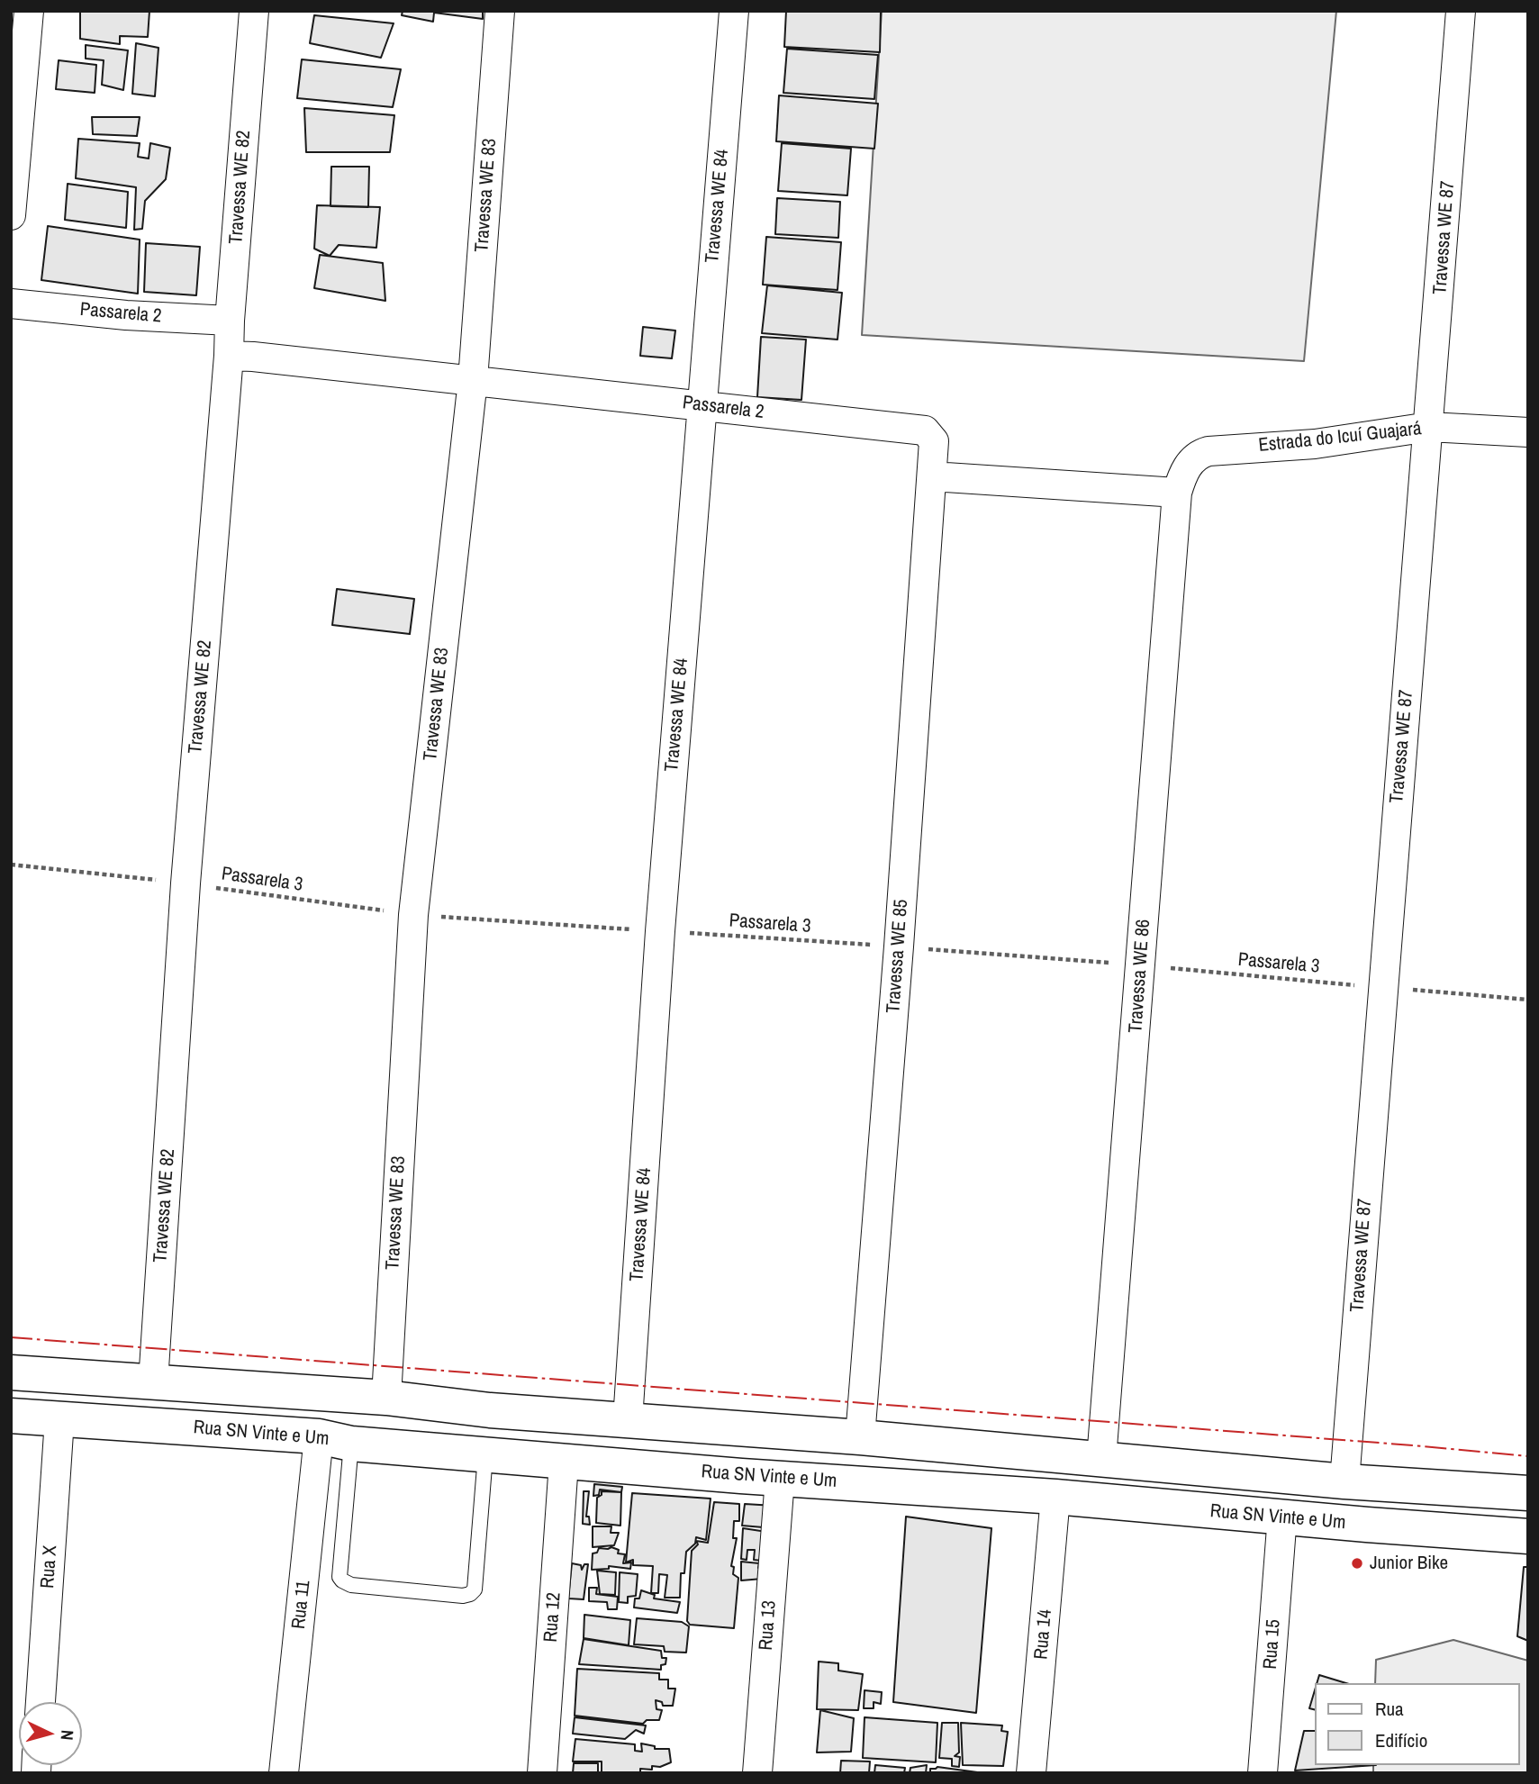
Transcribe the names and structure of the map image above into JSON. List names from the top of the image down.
{
  "streets": {
    "main road": ["Rua SN Vinte e Um"],
    "street": [
      "Travessa WE 82",
      "Travessa WE 83",
      "Travessa WE 84",
      "Travessa WE 87",
      "Passarela 2",
      "Estrada do Icuí Guajará",
      "Travessa WE 85",
      "Travessa WE 86",
      "Rua X",
      "Rua 11",
      "Rua 12",
      "Rua 13",
      "Rua 14",
      "Rua 15"
    ],
    "path": ["Passarela 3"]
  },
  "crossings": [
    ["Travessa WE 82", "Passarela 2"],
    ["Travessa WE 82", "Passarela 3"],
    ["Travessa WE 83", "Passarela 2"],
    ["Travessa WE 83", "Passarela 3"],
    ["Travessa WE 84", "Passarela 2"],
    ["Travessa WE 84", "Passarela 3"],
    ["Travessa WE 87", "Estrada do Icuí Guajará"],
    ["Travessa WE 87", "Passarela 3"],
    ["Passarela 2", "Travessa WE 85"],
    ["Estrada do Icuí Guajará", "Travessa WE 86"],
    ["Passarela 3", "Travessa WE 85"],
    ["Passarela 3", "Travessa WE 86"],
    ["Rua SN Vinte e Um", "Rua X"],
    ["Rua SN Vinte e Um", "Rua 11"],
    ["Rua SN Vinte e Um", "Rua 12"],
    ["Rua SN Vinte e Um", "Rua 13"],
    ["Rua SN Vinte e Um", "Rua 14"],
    ["Rua SN Vinte e Um", "Rua 15"]
  ],
  "places": ["Junior Bike"],
  "legend": ["Rua", "Edifício"],
  "north": "right"
}
